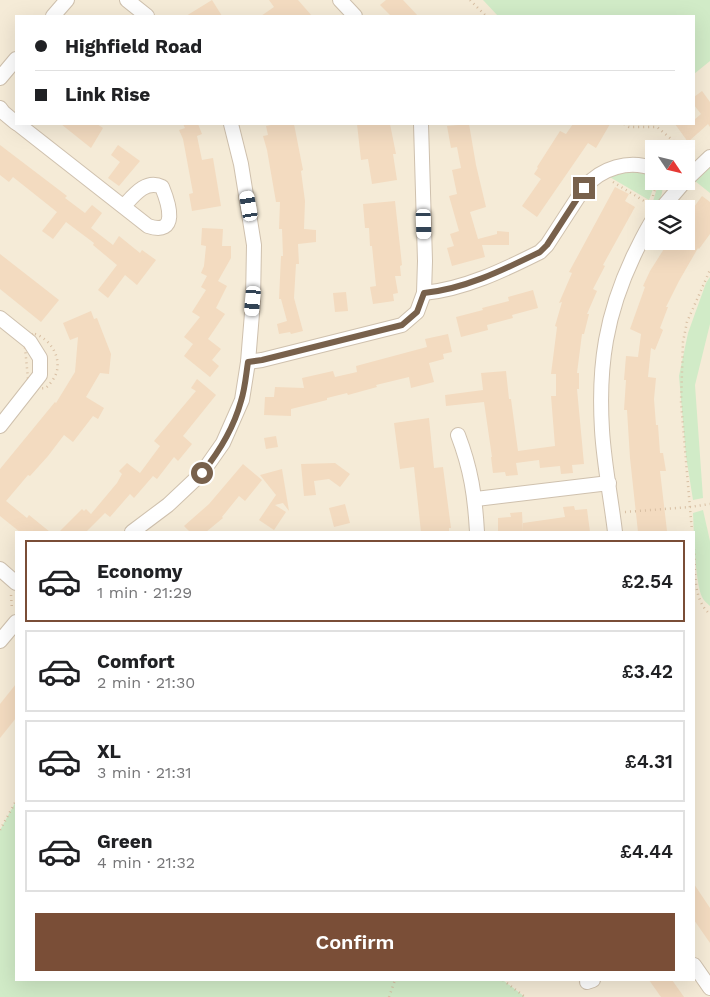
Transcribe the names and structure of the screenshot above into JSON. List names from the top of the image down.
{
  "north": "bottom right",
  "page": {
    "banner": ["Highfield Road", "Link Rise"],
    "list": [
      {
        "name": "Economy",
        "note": "1 min · 21:29",
        "value": "£2.54"
      },
      {
        "name": "Comfort",
        "note": "2 min · 21:30",
        "value": "£3.42"
      },
      {
        "name": "XL",
        "note": "3 min · 21:31",
        "value": "£4.31"
      },
      {
        "name": "Green",
        "note": "4 min · 21:32",
        "value": "£4.44"
      }
    ],
    "buttons": "Confirm"
  }
}
